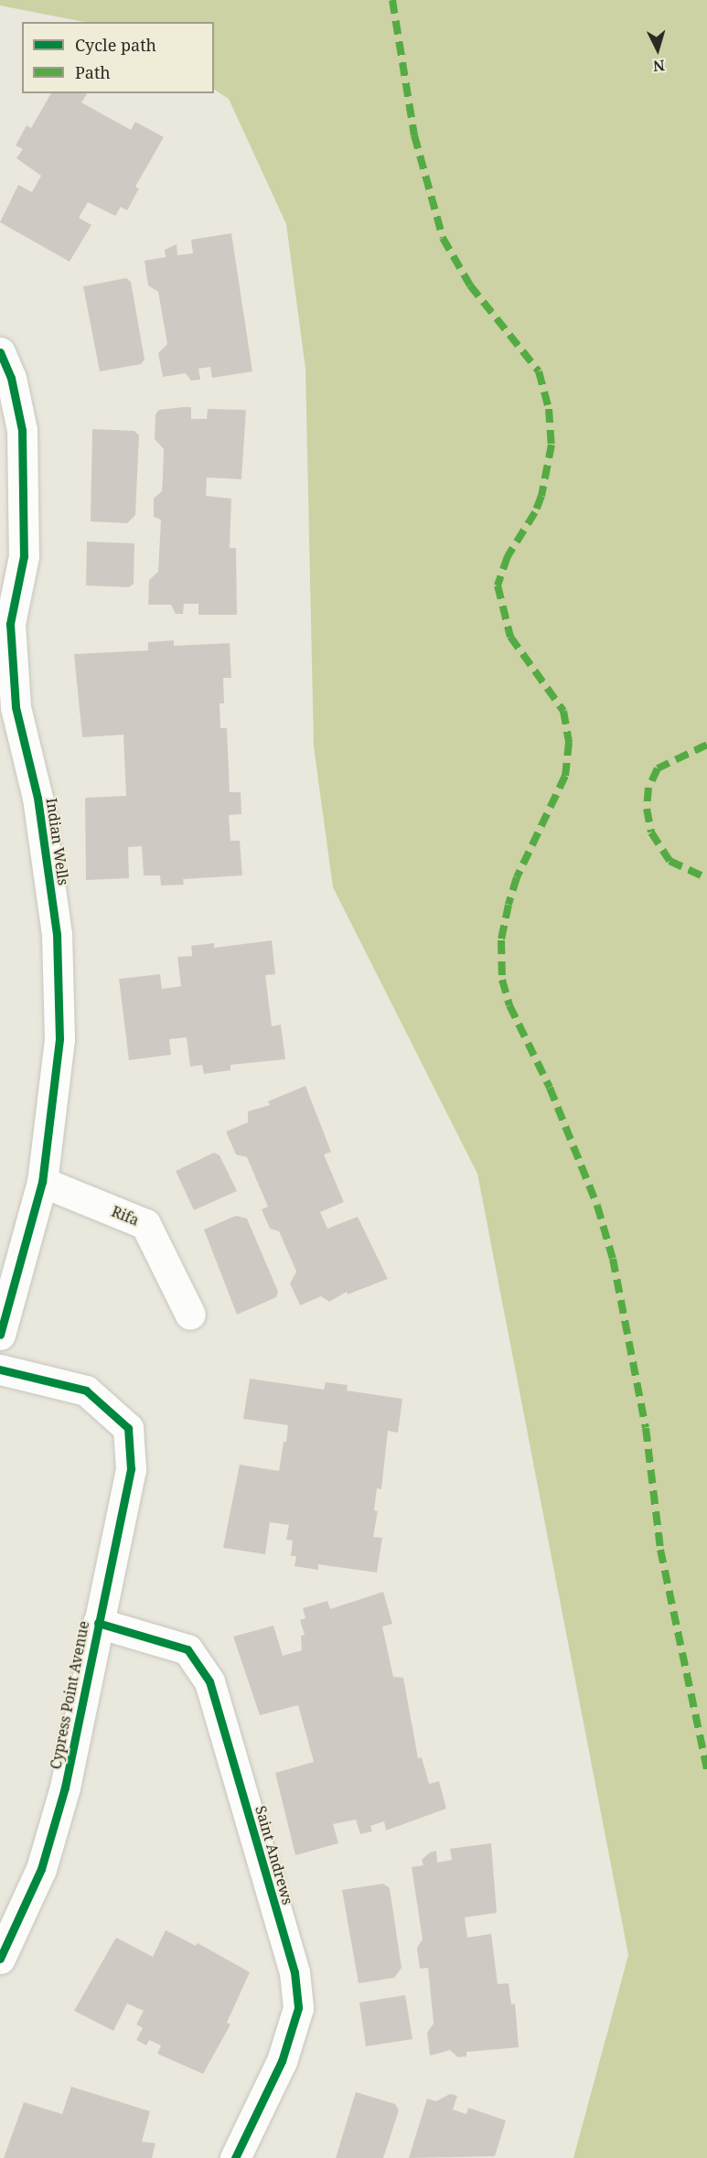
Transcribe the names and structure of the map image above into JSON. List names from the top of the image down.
{
  "streets": {
    "street": [
      "Indian Wells",
      "Rifa",
      "Cypress Point Avenue",
      "Saint Andrews"
    ]
  },
  "crossings": [
    ["Indian Wells", "Rifa"],
    ["Cypress Point Avenue", "Saint Andrews"]
  ],
  "legend": ["Cycle path", "Path"],
  "north": "bottom"
}
